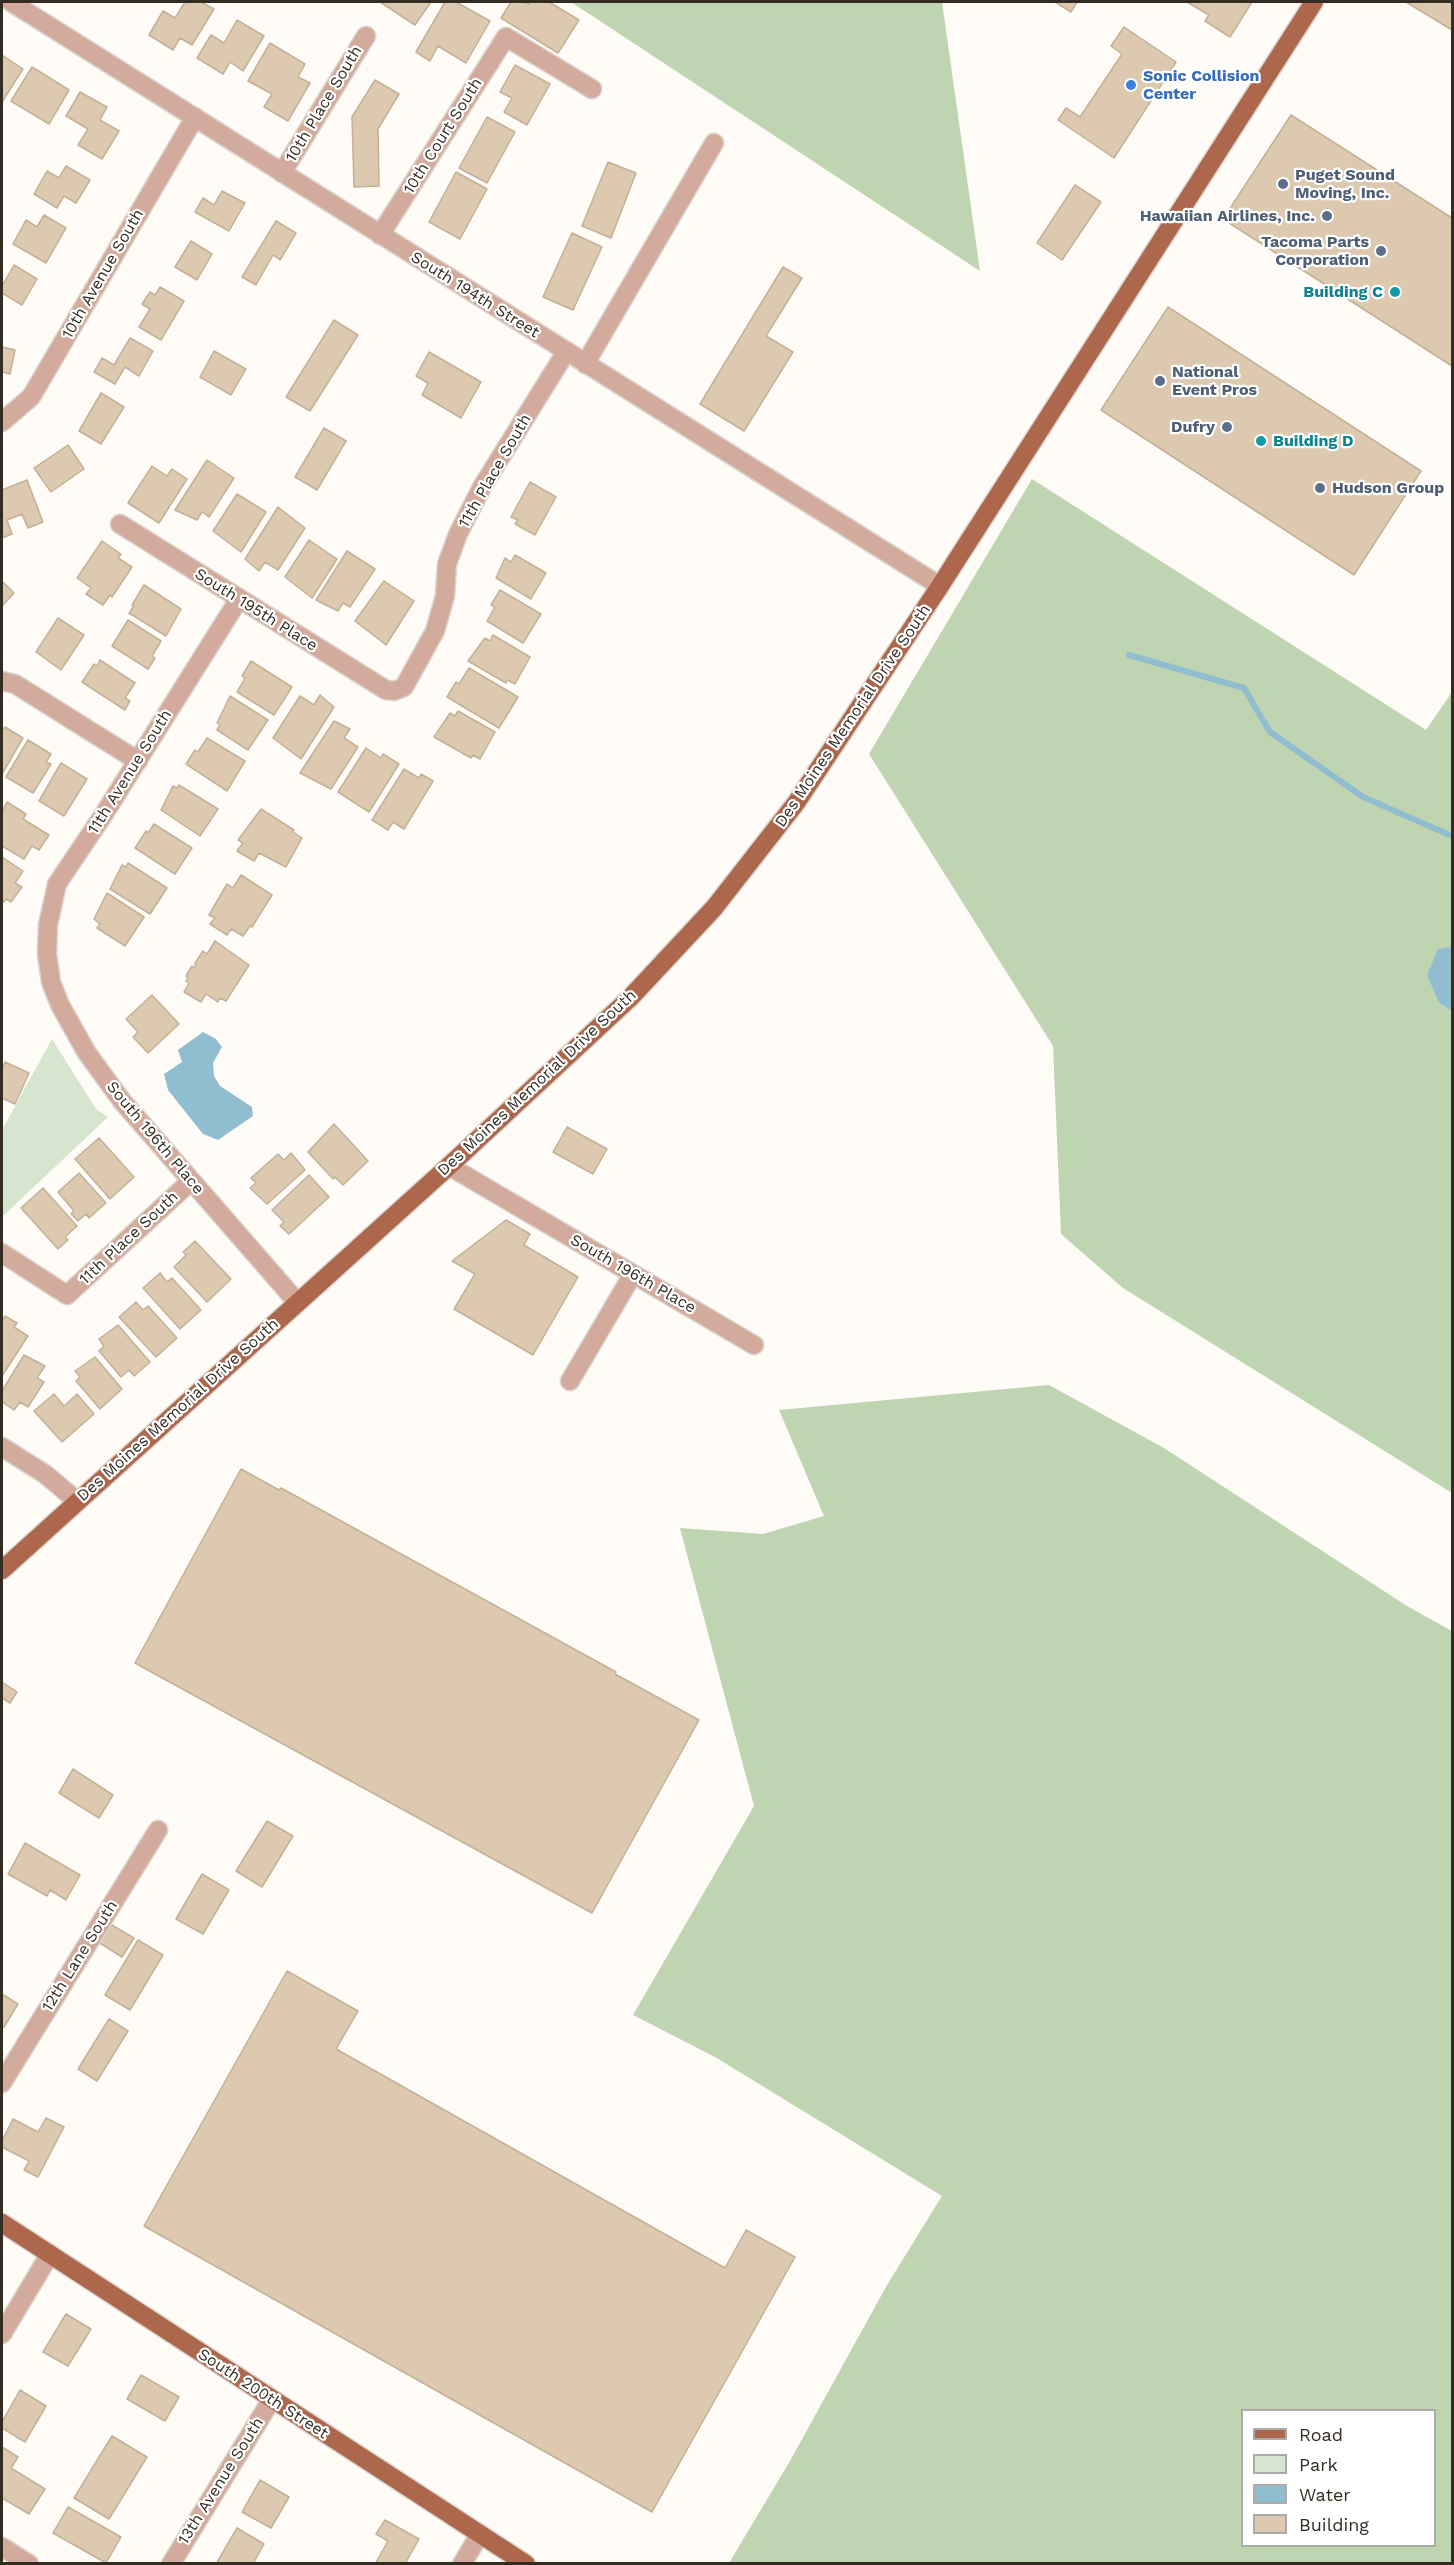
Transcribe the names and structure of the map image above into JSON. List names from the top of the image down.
{
  "streets": {
    "main road": ["Des Moines Memorial Drive South", "South 200th Street"],
    "street": [
      "10th Place South",
      "10th Court South",
      "10th Avenue South",
      "South 194th Street",
      "11th Place South",
      "South 195th Place",
      "11th Avenue South",
      "South 196th Place",
      "12th Lane South",
      "13th Avenue South"
    ]
  },
  "crossings": [
    ["10th Place South", "South 194th Street"],
    ["10th Court South", "South 194th Street"],
    ["10th Avenue South", "South 194th Street"],
    ["South 194th Street", "11th Place South"],
    ["South 194th Street", "Des Moines Memorial Drive South"],
    ["11th Place South", "South 195th Place"],
    ["11th Place South", "South 196th Place"],
    ["South 195th Place", "11th Avenue South"],
    ["Des Moines Memorial Drive South", "South 196th Place"],
    ["11th Avenue South", "South 196th Place"],
    ["South 200th Street", "13th Avenue South"]
  ],
  "places": [
    "Sonic Collision Center",
    "Puget Sound Moving, Inc.",
    "Hawaiian Airlines, Inc.",
    "Tacoma Parts Corporation",
    "Building C",
    "National Event Pros",
    "Dufry",
    "Building D",
    "Hudson Group"
  ],
  "legend": [
    "Road",
    "Park",
    "Water",
    "Building"
  ]
}
